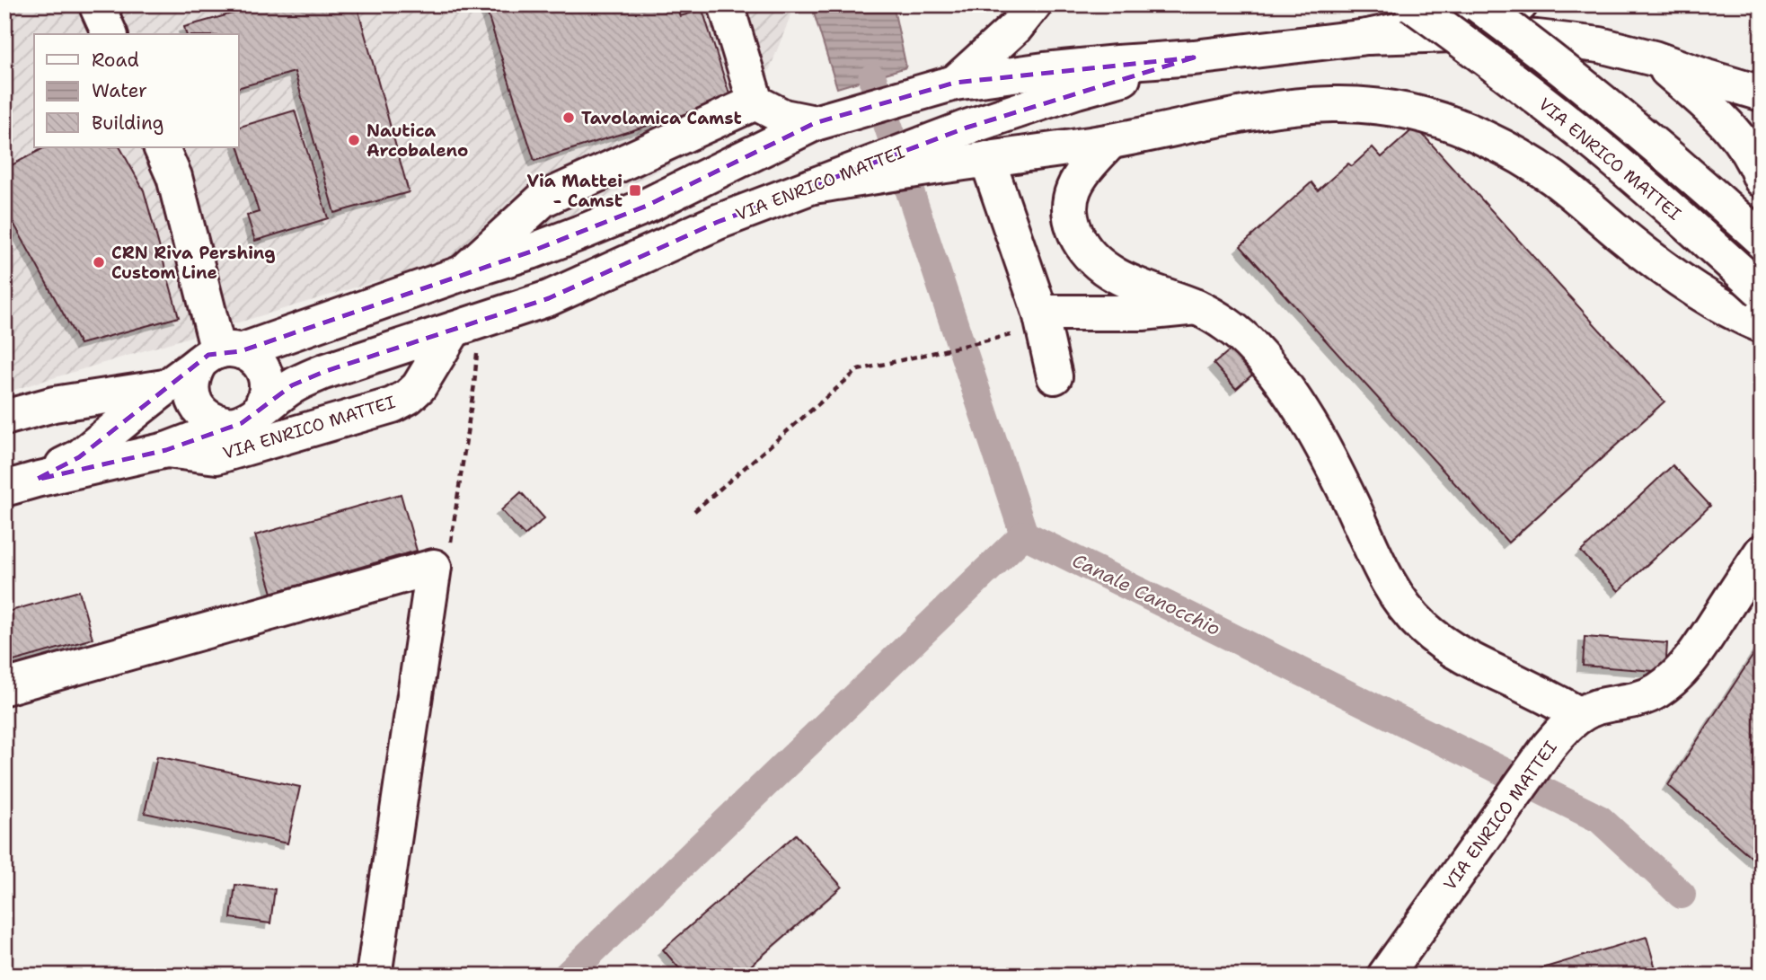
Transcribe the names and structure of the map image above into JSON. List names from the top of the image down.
{
  "streets": {
    "main road": ["VIA ENRICO MATTEI"]
  },
  "water": ["Canale Canocchio"],
  "places": {
    "other": ["Tavolamica Camst", "Nautica Arcobaleno", "CRN Riva Pershing Custom Line"],
    "transit": ["Via Mattei - Camst"]
  },
  "legend": ["Road", "Water", "Building"]
}
